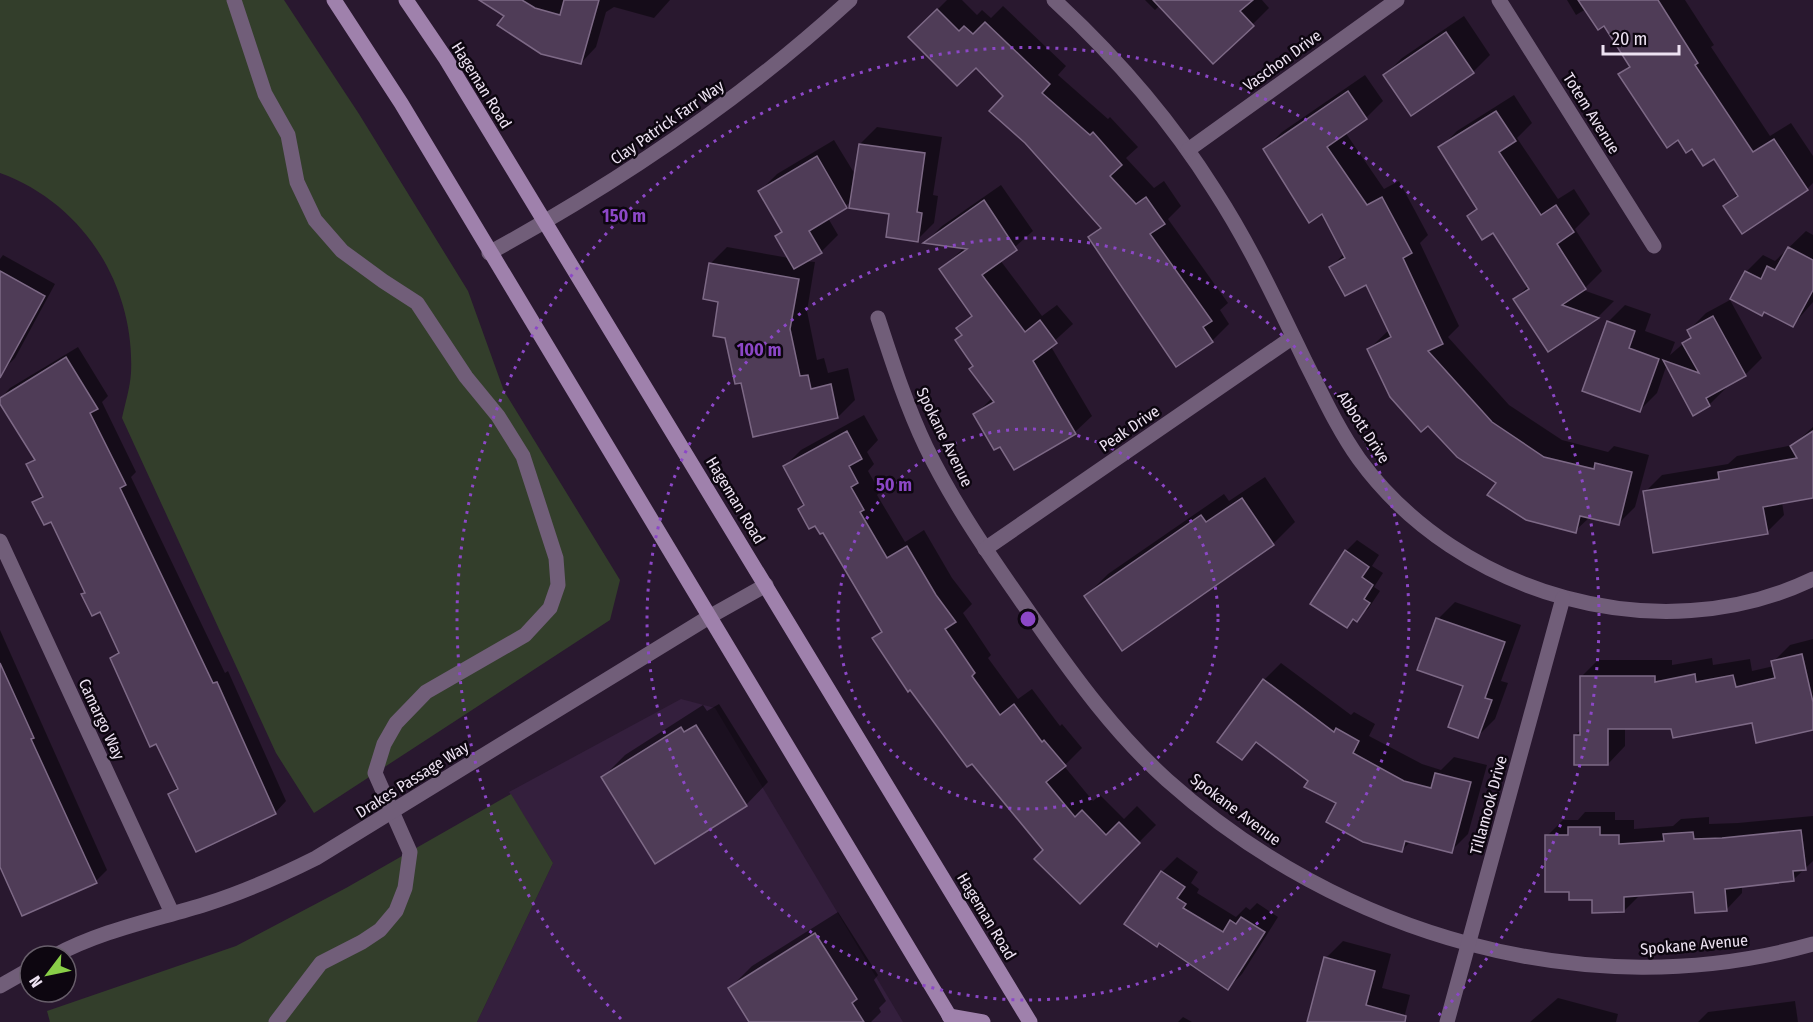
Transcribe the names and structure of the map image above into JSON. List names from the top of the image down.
{
  "streets": {
    "main road": ["Hageman Road"],
    "street": [
      "Vaschon Drive",
      "Totem Avenue",
      "Clay Patrick Farr Way",
      "Abbott Drive",
      "Peak Drive",
      "Spokane Avenue",
      "Camargo Way",
      "Drakes Passage Way",
      "Tillamook Drive"
    ]
  },
  "crossings": [
    ["Vaschon Drive", "Abbott Drive"],
    ["Hageman Road", "Clay Patrick Farr Way"],
    ["Hageman Road", "Drakes Passage Way"],
    ["Abbott Drive", "Peak Drive"],
    ["Abbott Drive", "Tillamook Drive"],
    ["Peak Drive", "Spokane Avenue"],
    ["Spokane Avenue", "Tillamook Drive"],
    ["Camargo Way", "Drakes Passage Way"]
  ],
  "scale_bar": "20 m",
  "north": "bottom left",
  "rings": ["150 m", "100 m", "50 m"]
}
